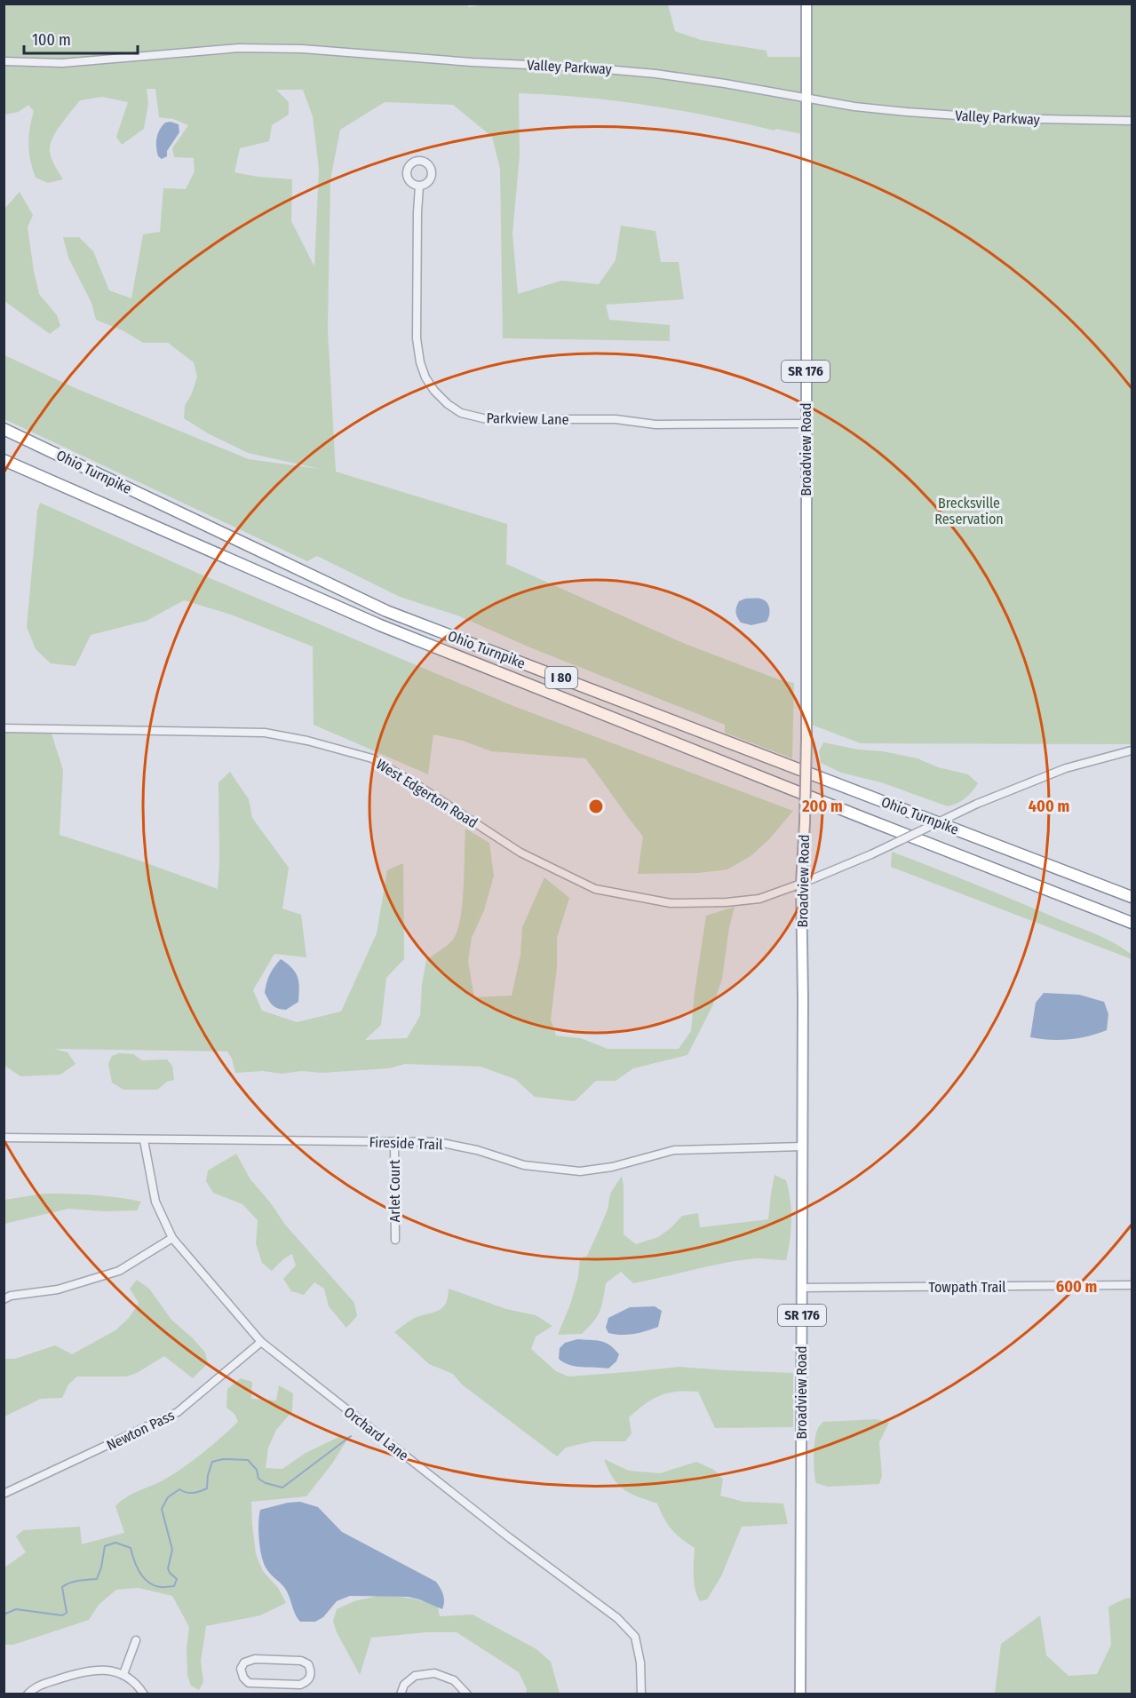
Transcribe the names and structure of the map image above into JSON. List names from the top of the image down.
{
  "streets": {
    "highway": ["Ohio Turnpike", "I 80"],
    "main road": ["SR 176", "Broadview Road"],
    "street": [
      "Valley Parkway",
      "Parkview Lane",
      "West Edgerton Road",
      "Fireside Trail",
      "Arlet Court",
      "Towpath Trail",
      "Newton Pass",
      "Orchard Lane"
    ]
  },
  "crossings": [
    ["Valley Parkway", "Broadview Road"],
    ["Parkview Lane", "Broadview Road"],
    ["Broadview Road", "West Edgerton Road"],
    ["Broadview Road", "Fireside Trail"],
    ["Broadview Road", "Towpath Trail"],
    ["Fireside Trail", "Arlet Court"],
    ["Fireside Trail", "Orchard Lane"],
    ["Newton Pass", "Orchard Lane"]
  ],
  "parks": ["Brecksville Reservation"],
  "scale_bar": "100 m",
  "rings": ["200 m", "400 m", "600 m"]
}
